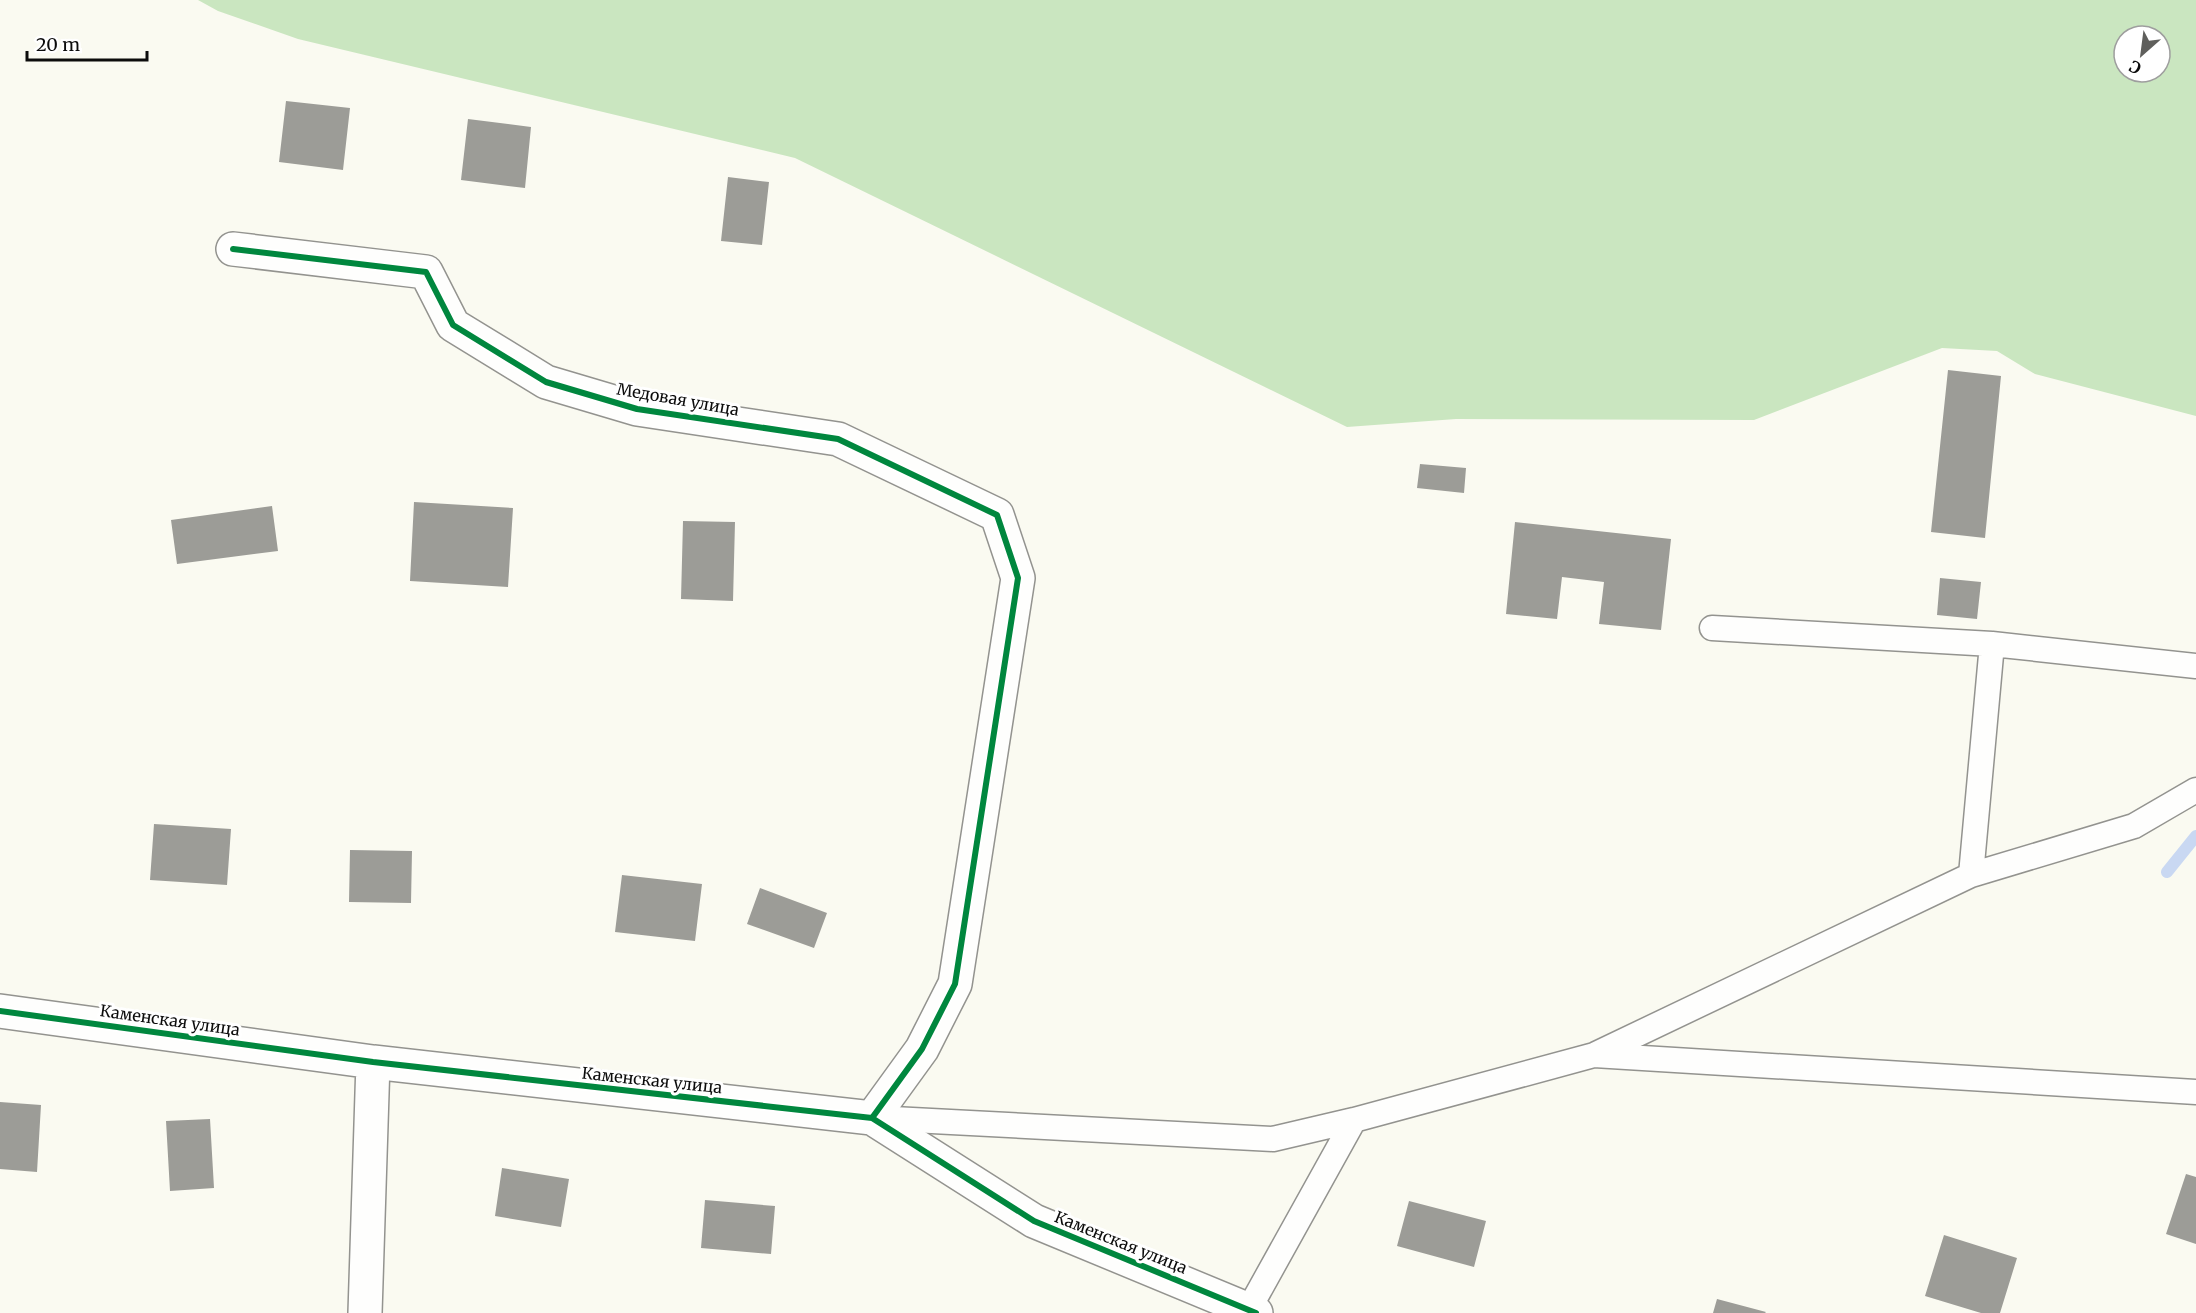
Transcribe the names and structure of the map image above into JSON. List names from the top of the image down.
{
  "streets": {
    "street": ["Медовая улица", "Каменская улица"]
  },
  "crossings": [
    ["Медовая улица", "Каменская улица"]
  ],
  "scale_bar": "20 m",
  "north": "bottom left"
}
